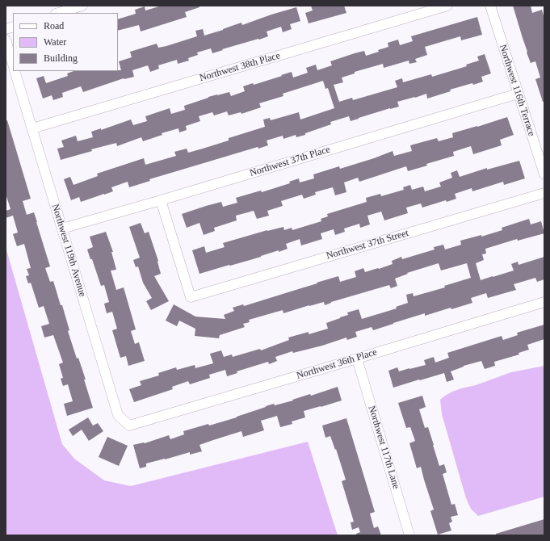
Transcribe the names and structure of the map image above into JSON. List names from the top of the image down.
{
  "streets": {
    "street": [
      "Northwest 38th Place",
      "Northwest 116th Terrace",
      "Northwest 37th Place",
      "Northwest 37th Street",
      "Northwest 119th Avenue",
      "Northwest 36th Place",
      "Northwest 117th Lane"
    ]
  },
  "crossings": [
    ["Northwest 38th Place", "Northwest 119th Avenue"],
    ["Northwest 116th Terrace", "Northwest 37th Place"],
    ["Northwest 37th Place", "Northwest 37th Street"],
    ["Northwest 37th Place", "Northwest 119th Avenue"],
    ["Northwest 119th Avenue", "Northwest 36th Place"],
    ["Northwest 36th Place", "Northwest 117th Lane"]
  ],
  "legend": ["Road", "Water", "Building"]
}
